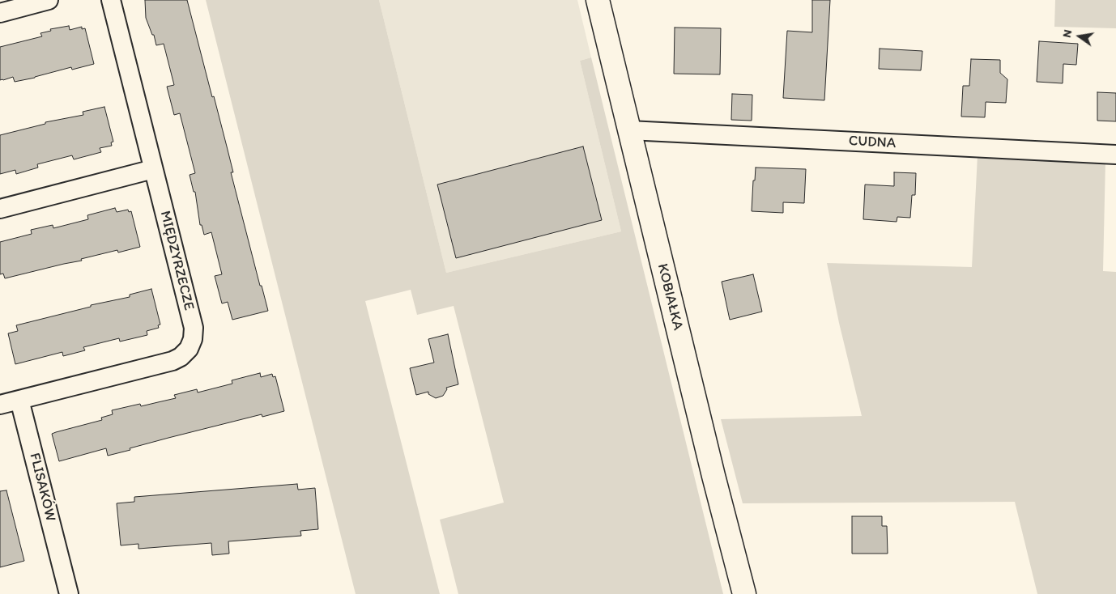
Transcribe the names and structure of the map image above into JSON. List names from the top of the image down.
{
  "streets": {
    "street": [
      "CUDNA",
      "MIĘDZYRZECZE",
      "KOBIAŁKA",
      "FLISAKÓW"
    ]
  },
  "crossings": [
    ["CUDNA", "KOBIAŁKA"],
    ["MIĘDZYRZECZE", "FLISAKÓW"]
  ],
  "north": "left"
}
